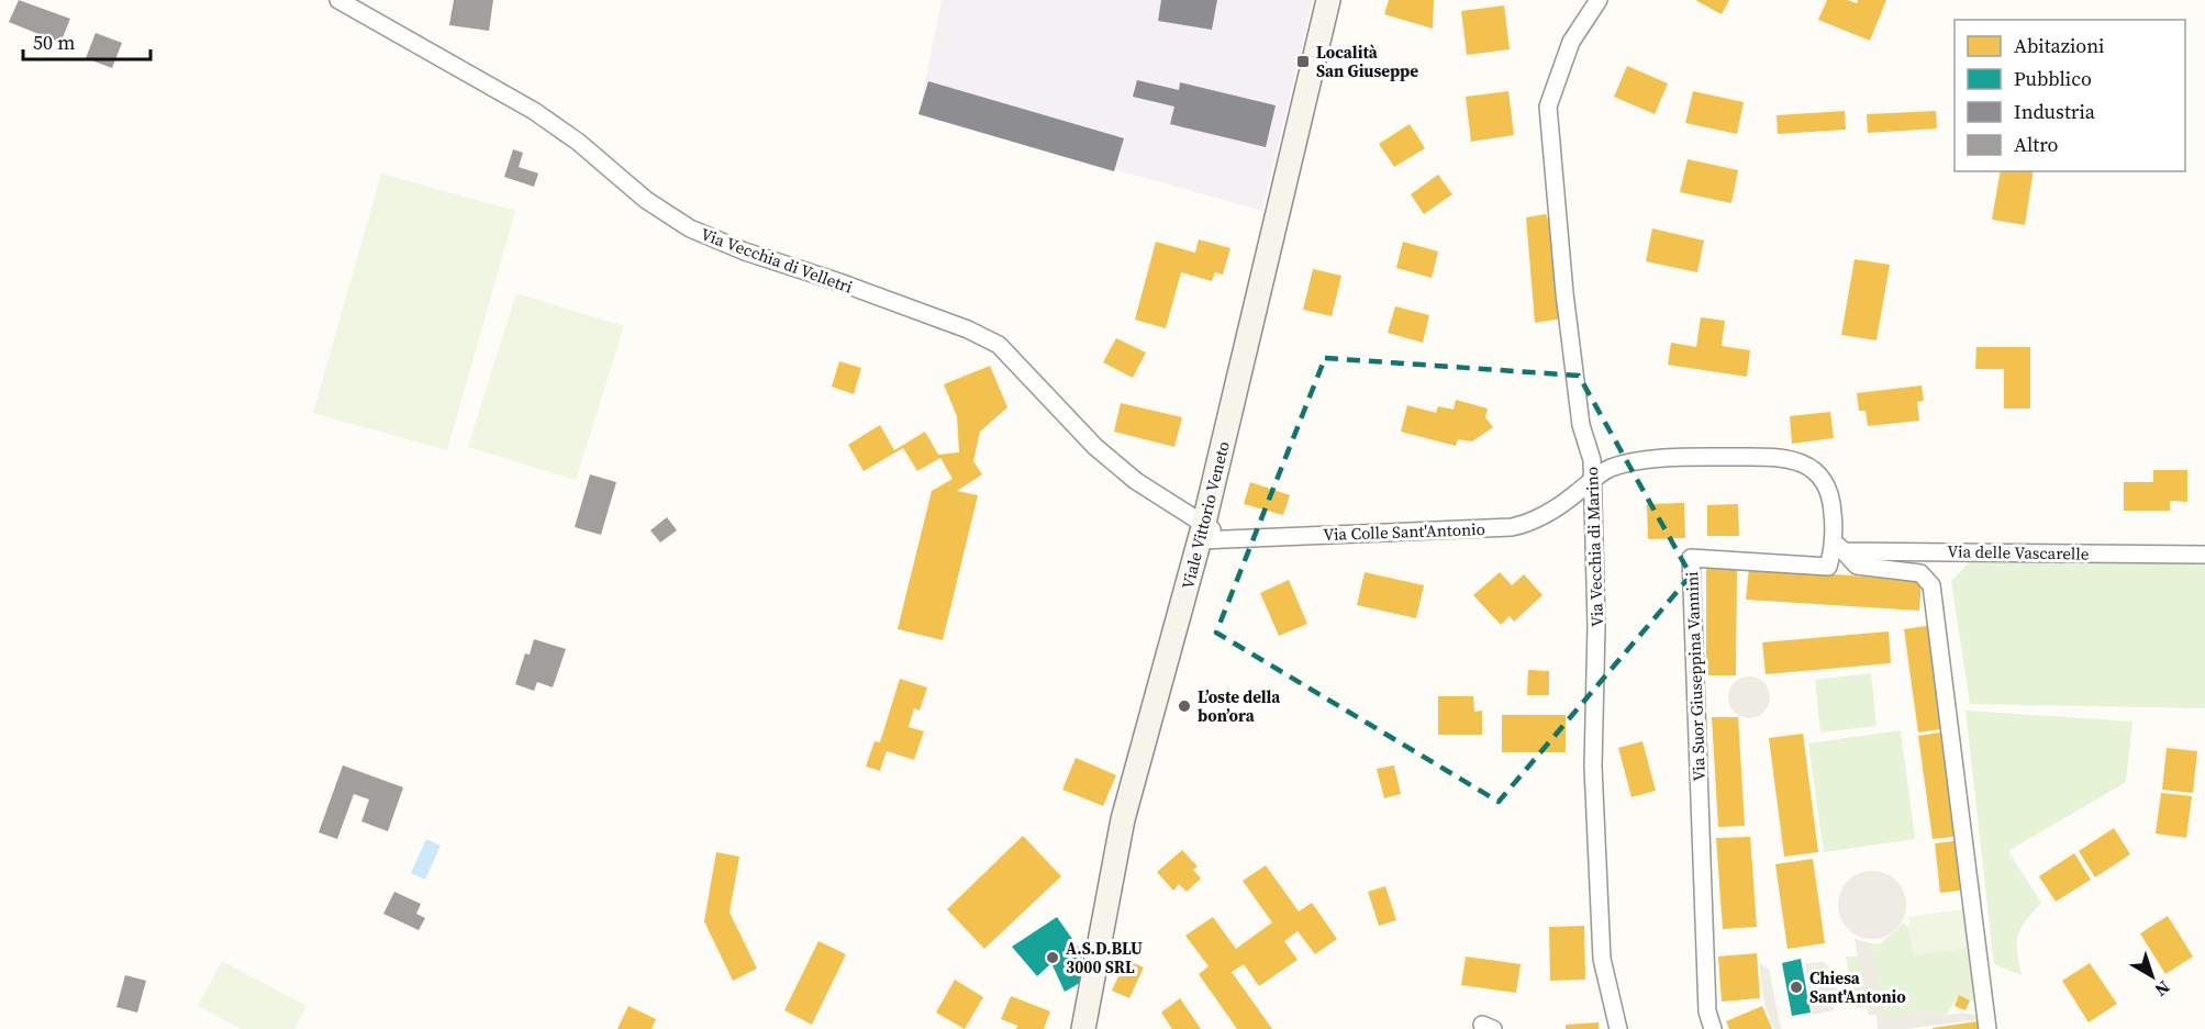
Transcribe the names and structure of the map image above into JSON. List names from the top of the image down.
{
  "streets": {
    "main road": ["Viale Vittorio Veneto"],
    "street": [
      "Via Vecchia di Velletri",
      "Via Colle Sant'Antonio",
      "Via Vecchia di Marino",
      "Via delle Vascarelle",
      "Via Suor Giuseppina Vannini"
    ]
  },
  "crossings": [
    ["Via Vecchia di Velletri", "Viale Vittorio Veneto"],
    ["Via Vecchia di Velletri", "Via Colle Sant'Antonio"],
    ["Viale Vittorio Veneto", "Via Colle Sant'Antonio"],
    ["Via Colle Sant'Antonio", "Via Vecchia di Marino"],
    ["Via delle Vascarelle", "Via Suor Giuseppina Vannini"]
  ],
  "places": {
    "transit": ["Località San Giuseppe"],
    "other": ["L’oste della bon’ora", "A.S.D.BLU 3000 SRL", "Chiesa Sant'Antonio"]
  },
  "legend": [
    "Abitazioni",
    "Pubblico",
    "Industria",
    "Altro"
  ],
  "scale_bar": "50 m",
  "north": "bottom right"
}
